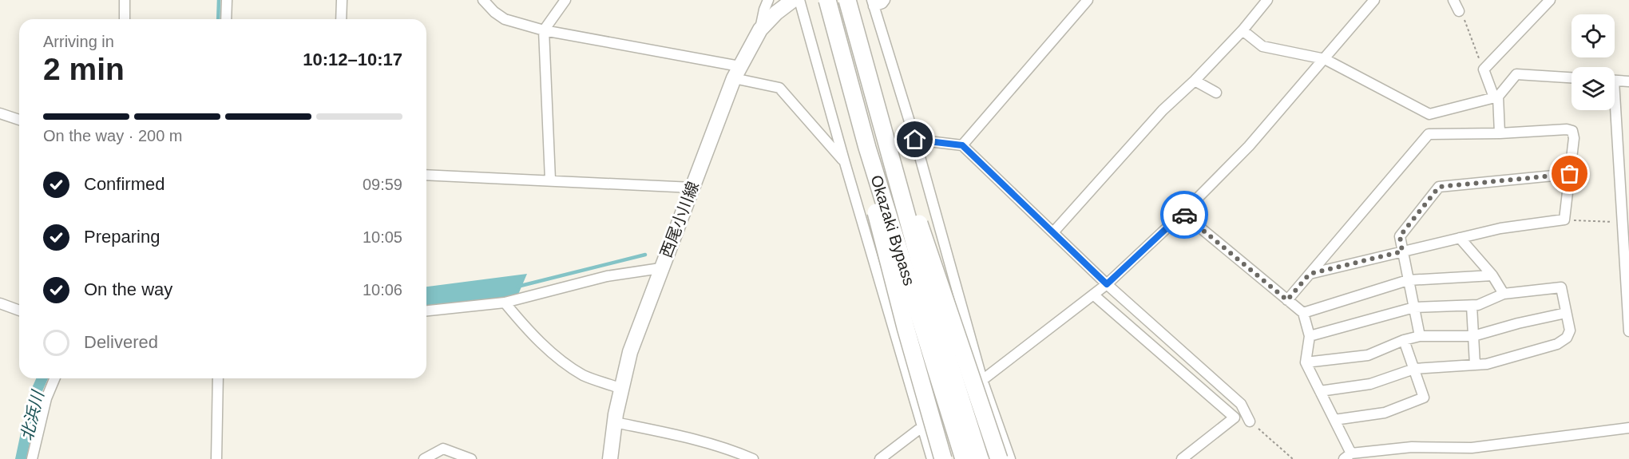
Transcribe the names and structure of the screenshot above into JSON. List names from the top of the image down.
{
  "streets": {
    "highway": ["Okazaki Bypass"],
    "main road": ["西尾小川線"]
  },
  "water": ["北浜川"],
  "page": {
    "heading": ["2 min", "Arriving in", "10:12–10:17"],
    "bar": "On the way · 200 m",
    "list": [
      ["Confirmed", "09:59"],
      ["Preparing", "10:05"],
      ["On the way", "10:06"],
      "Delivered"
    ]
  }
}
